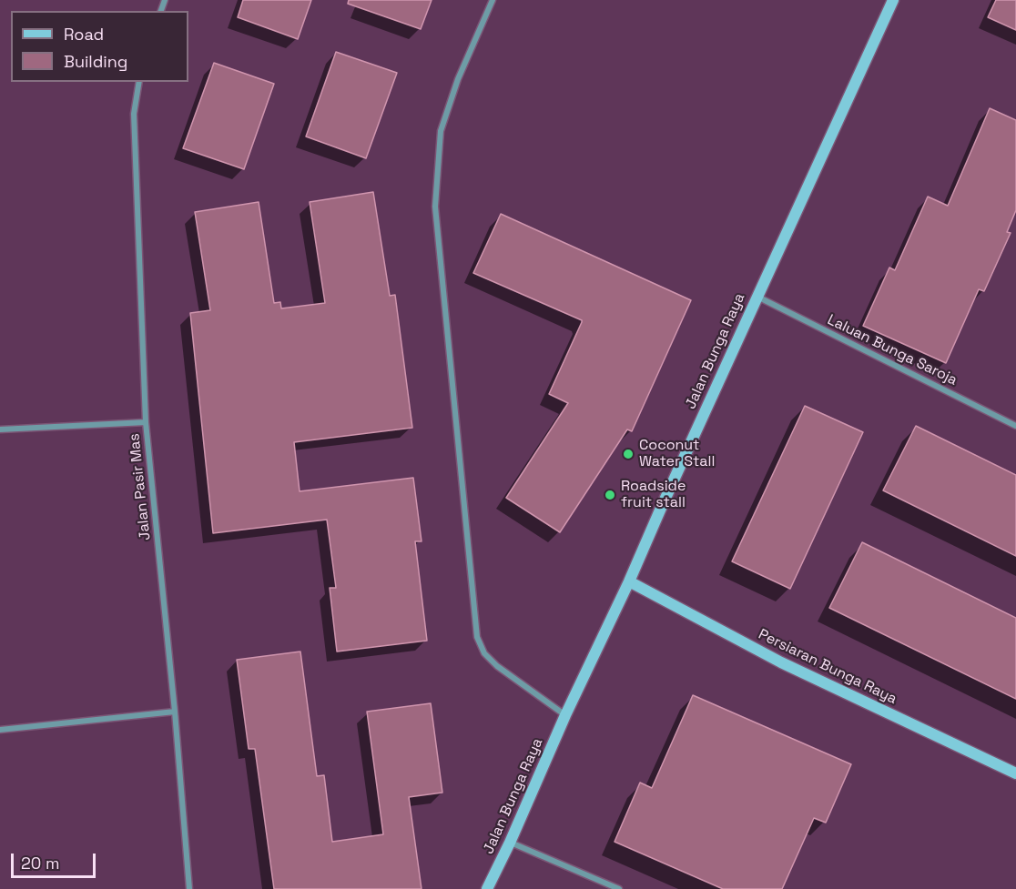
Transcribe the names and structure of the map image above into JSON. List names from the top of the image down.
{
  "streets": {
    "main road": ["Jalan Bunga Raya", "Persiaran Bunga Raya"],
    "street": ["Laluan Bunga Saroja", "Jalan Pasir Mas"]
  },
  "crossings": [
    ["Laluan Bunga Saroja", "Jalan Bunga Raya"],
    ["Jalan Bunga Raya", "Persiaran Bunga Raya"]
  ],
  "places": ["Coconut Water Stall", "Roadside fruit stall"],
  "legend": ["Road", "Building"],
  "scale_bar": "20 m"
}
